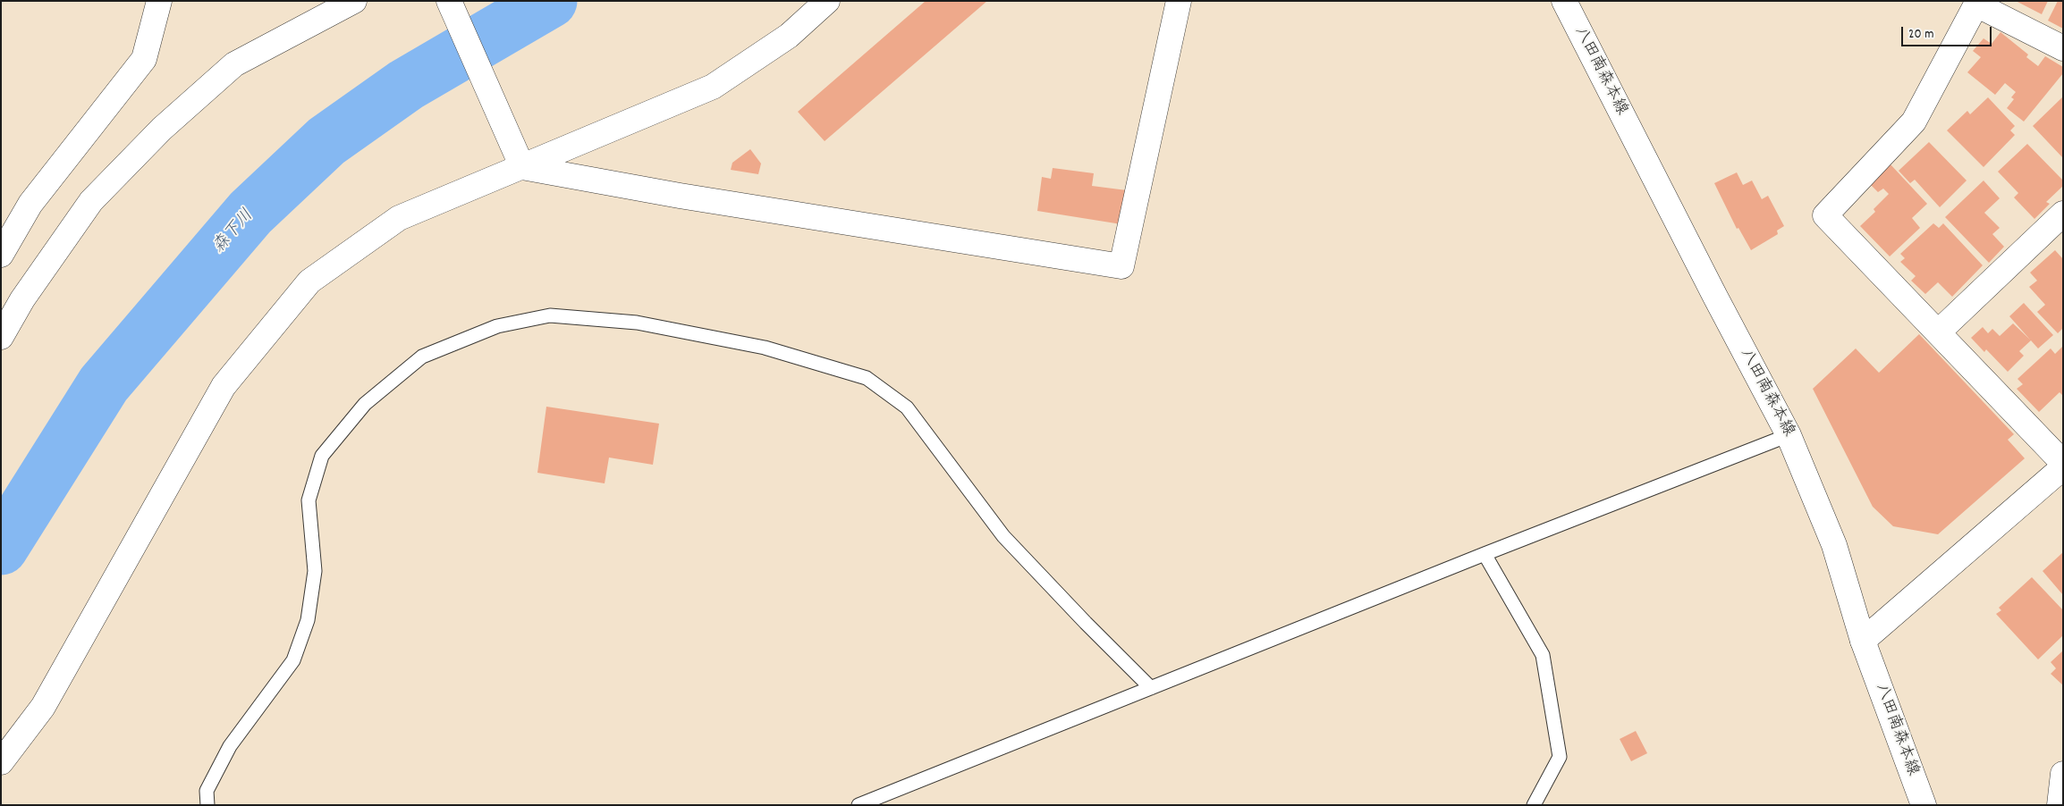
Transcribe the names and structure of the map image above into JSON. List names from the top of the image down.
{
  "streets": {
    "street": ["八田南森本線"]
  },
  "water": ["森下川"],
  "scale_bar": "20 m"
}
